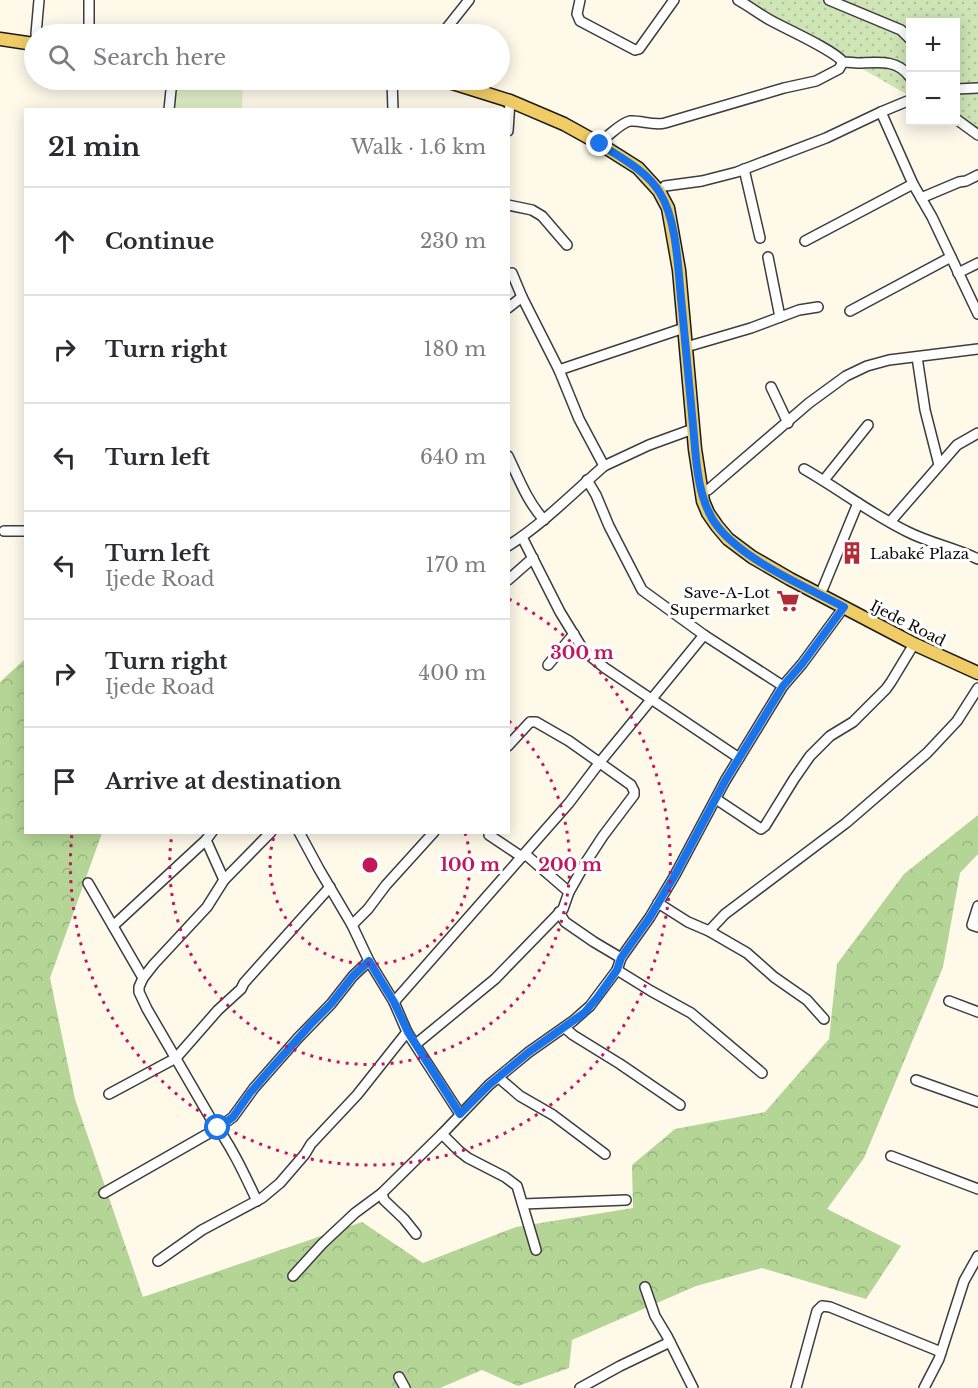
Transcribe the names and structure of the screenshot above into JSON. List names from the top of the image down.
{
  "streets": {
    "main road": ["Ijede Road"]
  },
  "places": {
    "building": ["Labaké Plaza"],
    "supermarket": ["Save-A-Lot Supermarket"]
  },
  "page": {
    "map_buttons": ["+", "−"],
    "search": "Search here",
    "heading": ["21 min", "Walk · 1.6 km"],
    "list": [
      ["Continue", "230 m"],
      ["Turn right", "180 m"],
      ["Turn left", "640 m"],
      ["Turn left", "Ijede Road", "170 m"],
      ["Turn right", "Ijede Road", "400 m"],
      "Arrive at destination"
    ]
  },
  "rings": ["300 m", "100 m", "200 m"]
}
